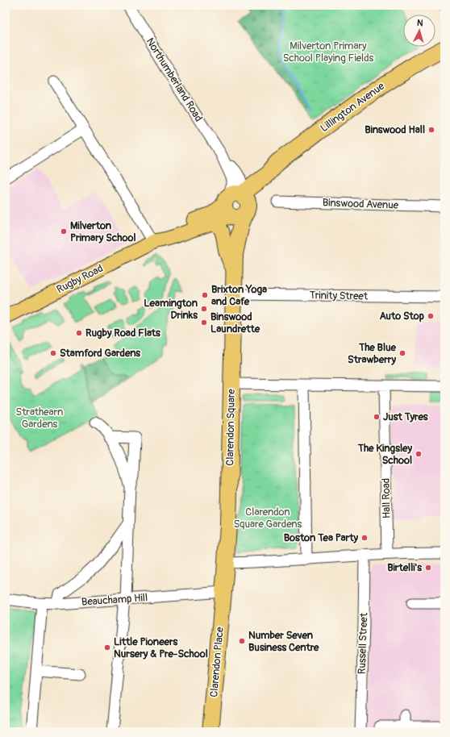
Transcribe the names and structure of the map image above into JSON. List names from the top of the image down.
{
  "streets": {
    "highway": ["Lillington Avenue", "Clarendon Square", "Clarendon Place"],
    "main road": ["Rugby Road"],
    "street": [
      "Northumberland Road",
      "Binswood Avenue",
      "Trinity Street",
      "Hall Road",
      "Beauchamp Hill",
      "Russell Street"
    ]
  },
  "crossings": [
    ["Northumberland Road", "Lillington Avenue"],
    ["Northumberland Road", "Rugby Road"],
    ["Lillington Avenue", "Rugby Road"],
    ["Clarendon Square", "Hall Road"],
    ["Clarendon Square", "Beauchamp Hill"],
    ["Clarendon Square", "Clarendon Place"],
    ["Beauchamp Hill", "Clarendon Place"]
  ],
  "parks": ["Milverton Primary School Playing Fields", "Strathearn Gardens", "Clarendon Square Gardens"],
  "places": [
    "Binswood Hall",
    "Milverton Primary School",
    "Brixton Yoga and Cafe",
    "Leamington Drinks",
    "Auto Stop",
    "Binswood Laundrette",
    "Rugby Road Flats",
    "Stamford Gardens",
    "The Blue Strawberry",
    "Just Tyres",
    "The Kingsley School",
    "Boston Tea Party",
    "Birtelli's",
    "Number Seven Business Centre",
    "Little Pioneers Nursery & Pre-School"
  ],
  "north": "top"
}
